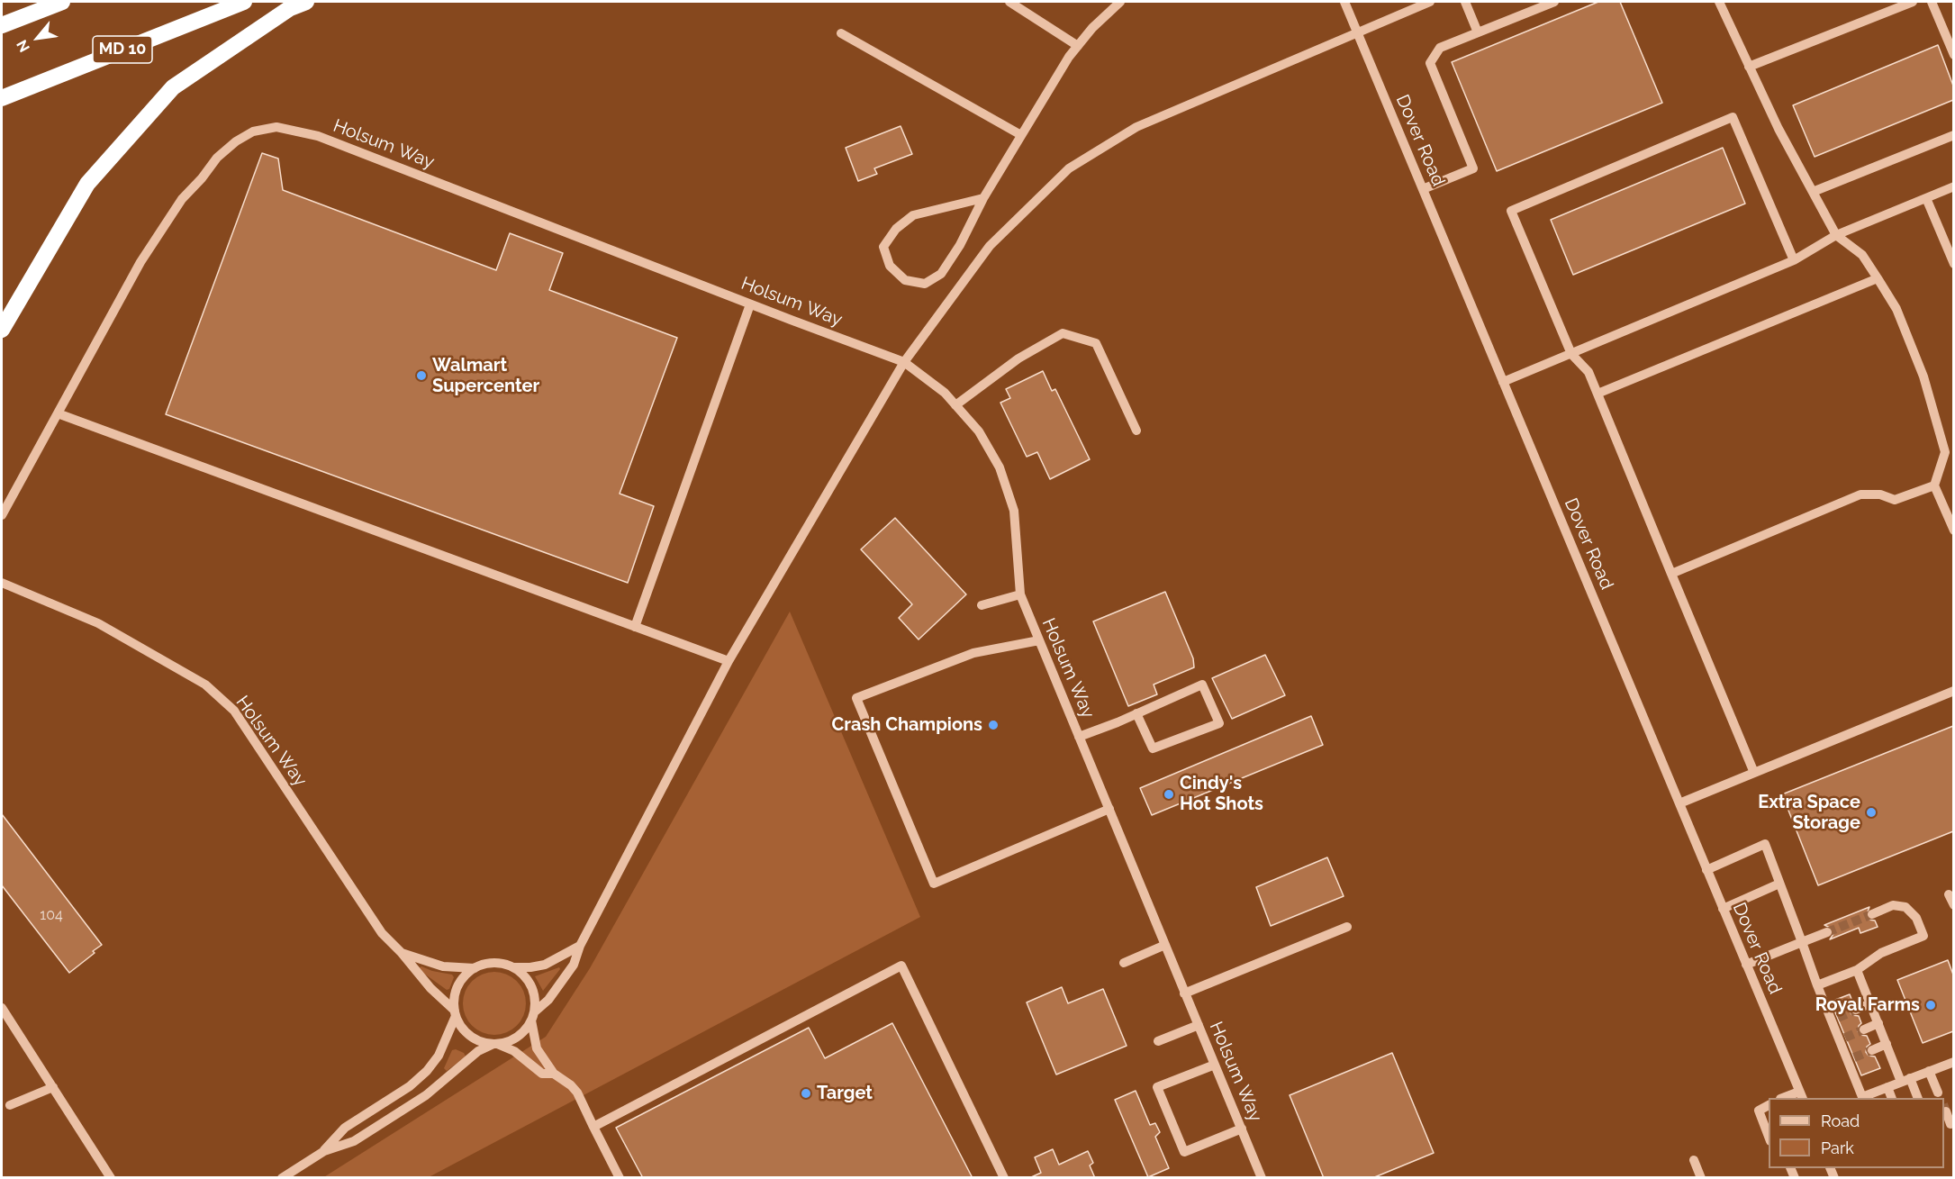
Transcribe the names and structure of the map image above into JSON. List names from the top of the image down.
{
  "streets": {
    "highway": ["MD 10"],
    "street": ["Dover Road", "Holsum Way"]
  },
  "places": [
    "Walmart Supercenter",
    "Crash Champions",
    "Cindy's Hot Shots",
    "Extra Space Storage",
    "Royal Farms",
    "Target"
  ],
  "house_numbers": ["104"],
  "legend": ["Road", "Park"],
  "north": "bottom left"
}
